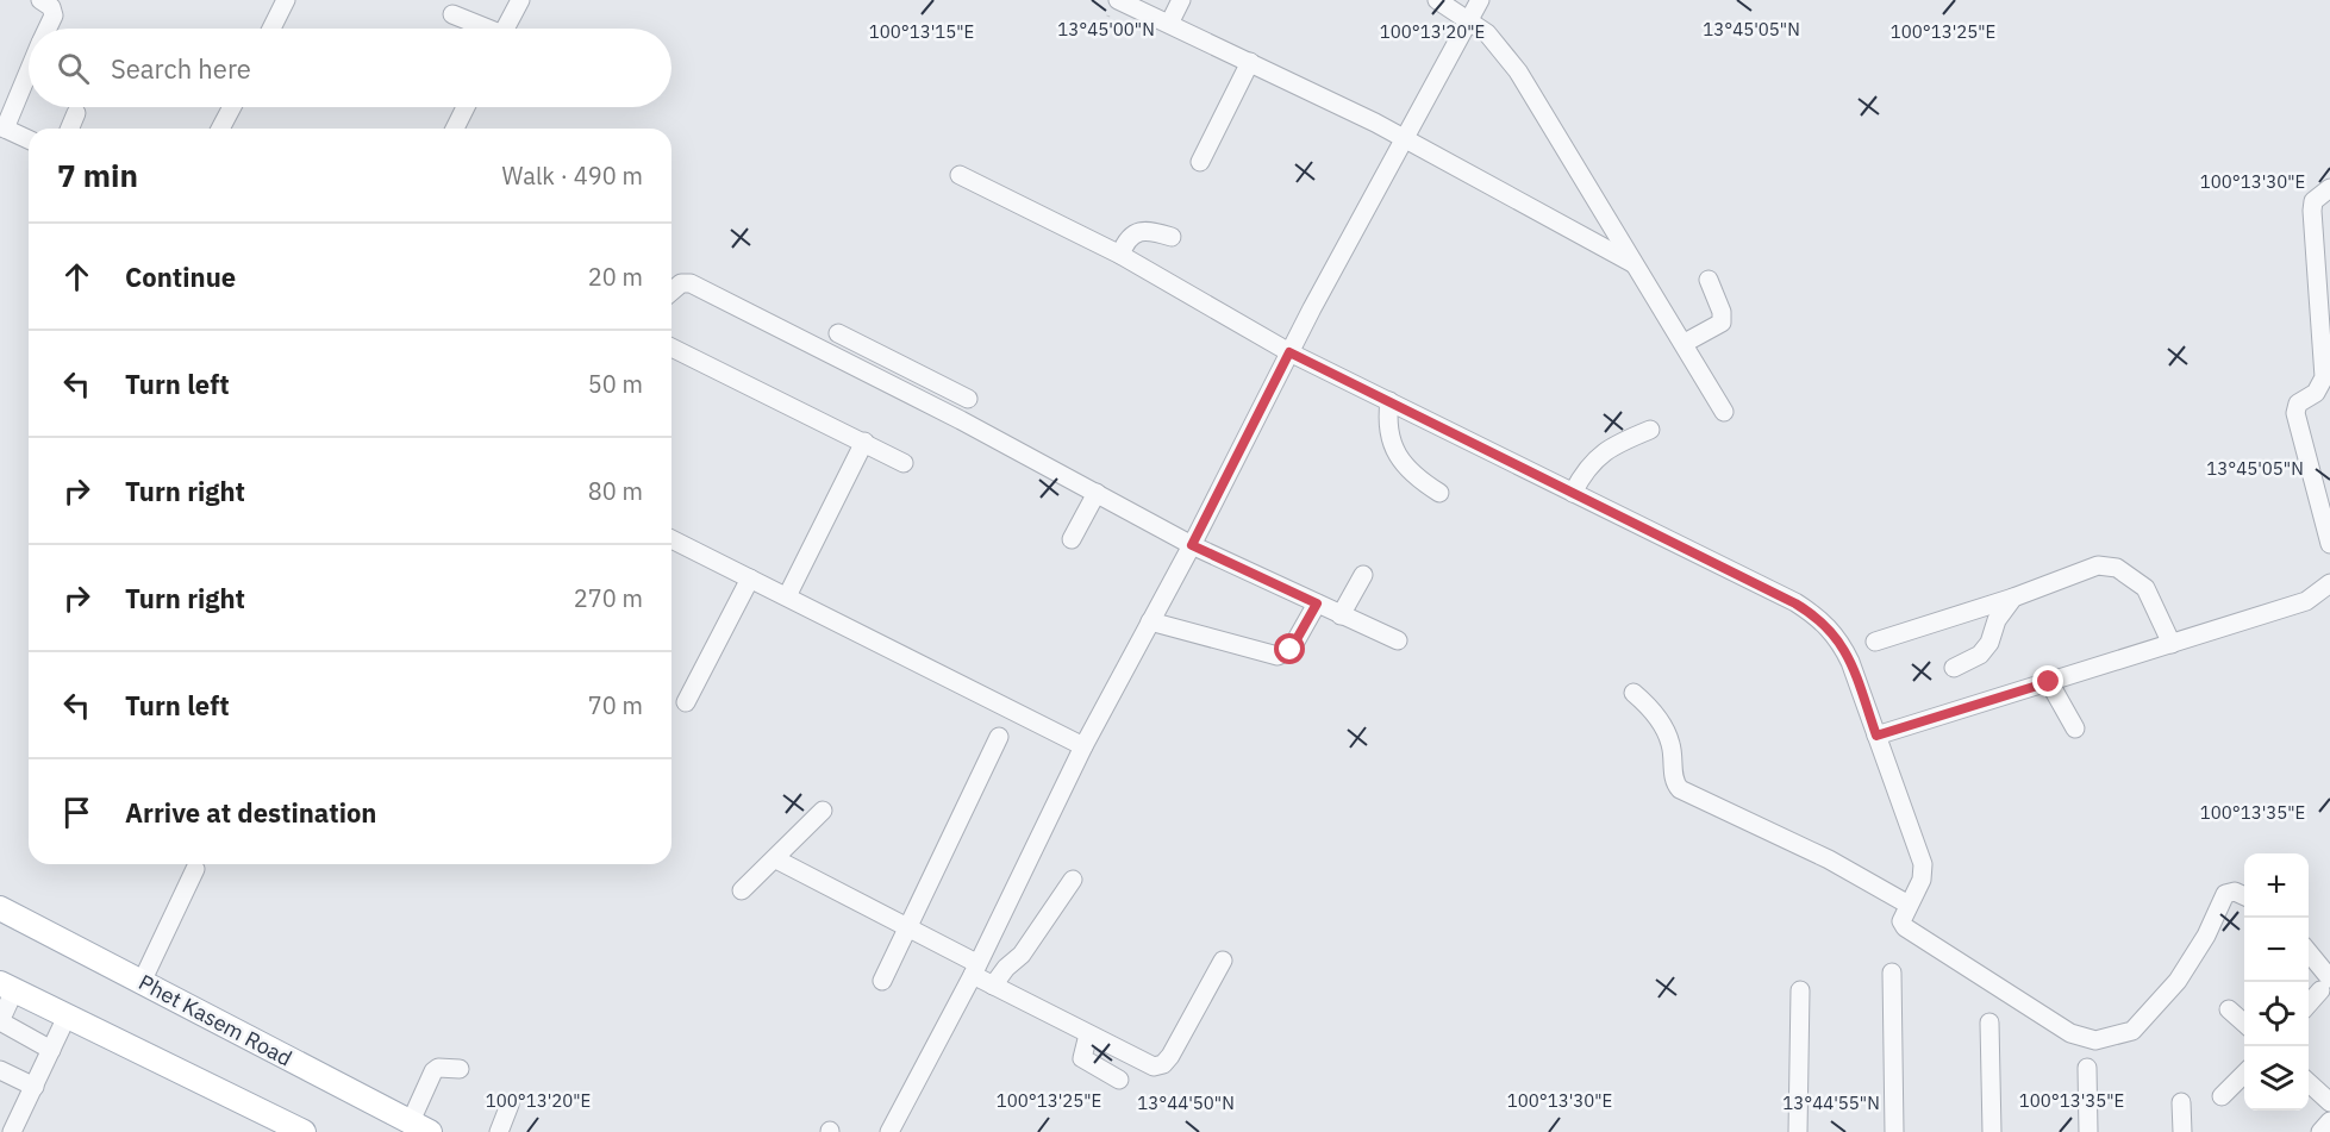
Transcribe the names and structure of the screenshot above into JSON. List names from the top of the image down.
{
  "streets": {
    "main road": ["Phet Kasem Road"]
  },
  "page": {
    "search": "Search here",
    "heading": ["7 min", "Walk · 490 m"],
    "list": [
      ["Continue", "20 m"],
      ["Turn left", "50 m"],
      ["Turn right", "80 m"],
      ["Turn right", "270 m"],
      ["Turn left", "70 m"],
      "Arrive at destination"
    ],
    "map_buttons": ["+", "−"]
  },
  "coordinates": [
    "13°45'05\"N",
    "13°45'00\"N",
    "100°13'15\"E",
    "100°13'20\"E",
    "100°13'25\"E",
    "100°13'30\"E",
    "100°13'35\"E",
    "13°44'50\"N",
    "13°44'55\"N"
  ]
}
